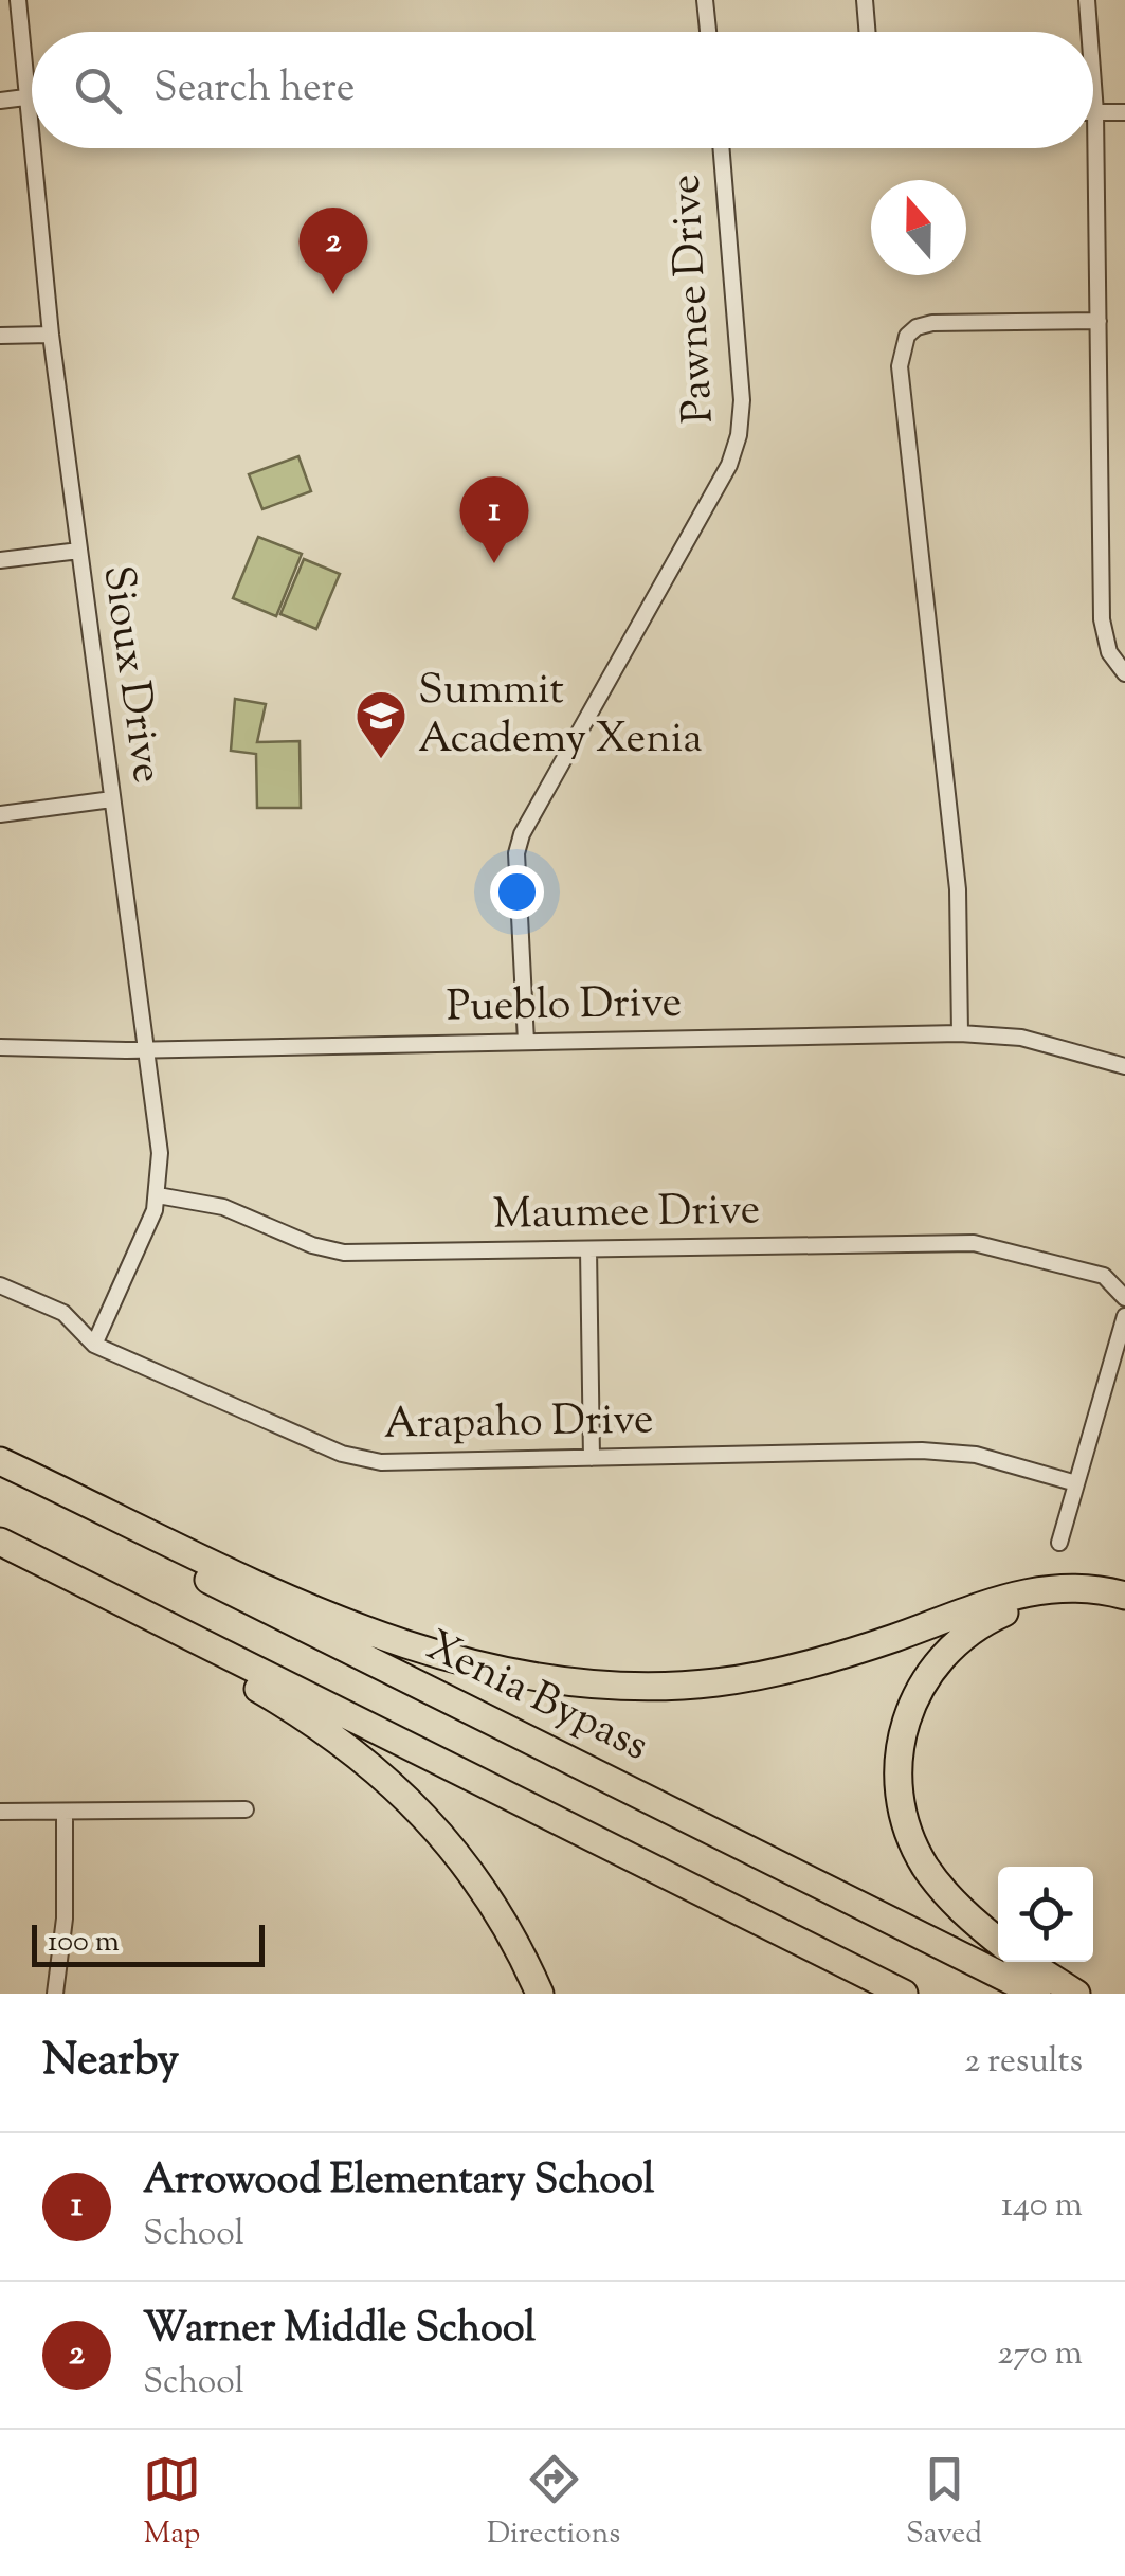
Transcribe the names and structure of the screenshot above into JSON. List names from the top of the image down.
{
  "streets": {
    "highway": ["Xenia Bypass"],
    "street": [
      "Pawnee Drive",
      "Sioux Drive",
      "Pueblo Drive",
      "Maumee Drive",
      "Arapaho Drive"
    ]
  },
  "crossings": [
    ["Pawnee Drive", "Pueblo Drive"],
    ["Sioux Drive", "Pueblo Drive"],
    ["Sioux Drive", "Maumee Drive"],
    ["Sioux Drive", "Arapaho Drive"]
  ],
  "places": {
    "school or university": ["Summit Academy Xenia"]
  },
  "scale_bar": "100 m",
  "north": "top",
  "page": {
    "search": "Search here",
    "pins": ["2", "1"],
    "scale": "100 m",
    "heading": ["Nearby", "2 results"],
    "list": [
      {
        "mark": "1",
        "name": "Arrowood Elementary School",
        "note": "School",
        "value": "140 m"
      },
      {
        "mark": "2",
        "name": "Warner Middle School",
        "note": "School",
        "value": "270 m"
      }
    ],
    "nav": ["Map", "Directions", "Saved"]
  }
}
